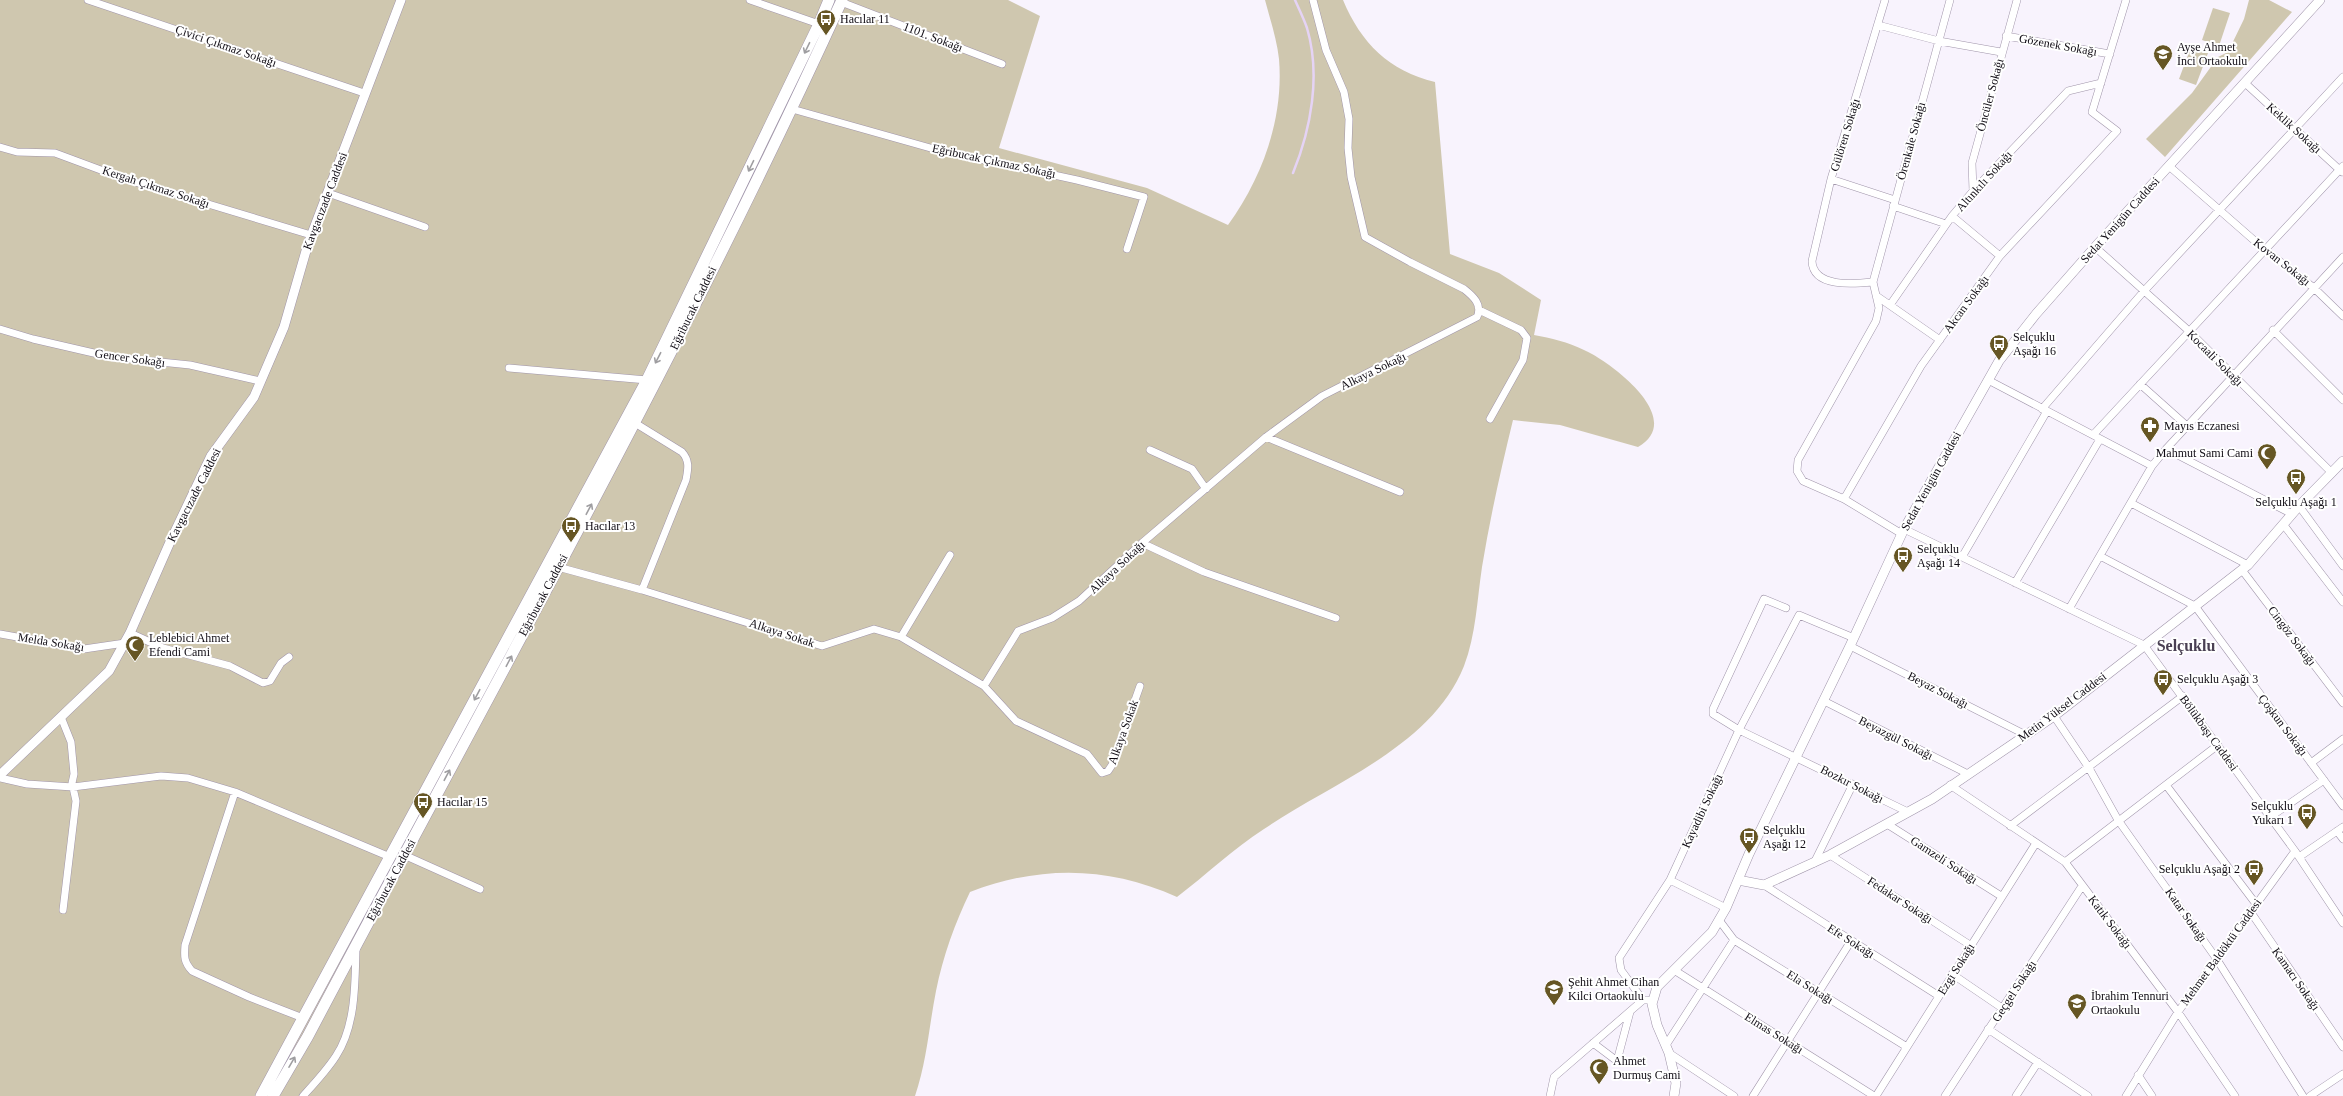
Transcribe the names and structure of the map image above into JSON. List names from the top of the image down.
{
  "streets": {
    "main road": ["Eğribucak Caddesi"],
    "street": [
      "1101. Sokağı",
      "Gözenek Sokağı",
      "Çivici Çıkmaz Sokağı",
      "Öncüler Sokağı",
      "Keklik Sokağı",
      "Gülören Sokağı",
      "Örenkale Sokağı",
      "Eğribucak Çıkmaz Sokağı",
      "Altınkılı Sokağı",
      "Kergah Çıkmaz Sokağı",
      "Kavgacızade Caddesi",
      "Sedat Yenigün Caddesi",
      "Kovan Sokağı",
      "Akcan Sokağı",
      "Gencer Sokağı",
      "Kocaali Sokağı",
      "Alkaya Sokağı",
      "Alkaya Sokak",
      "Cingöz Sokağı",
      "Melda Sokağı",
      "Beyaz Sokağı",
      "Metin Yüksel Caddesi",
      "Çoşkun Sokağı",
      "Bölükbaşı Caddesi",
      "Beyazgül Sokağı",
      "Bozkır Sokağı",
      "Kayadibi Sokağı",
      "Gamzeli Sokağı",
      "Fedakar Sokağı",
      "Katar Sokağı",
      "Katık Sokağı",
      "Efe Sokağı",
      "Mehmet Baldöktü Caddesi",
      "Ezgi Sokağı",
      "Kamacı Sokağı",
      "Ela Sokağı",
      "Geçgel Sokağı",
      "Elmas Sokağı"
    ]
  },
  "crossings": [
    ["1101. Sokağı", "Eğribucak Caddesi"],
    ["Gözenek Sokağı", "Öncüler Sokağı"],
    ["Çivici Çıkmaz Sokağı", "Kavgacızade Caddesi"],
    ["Öncüler Sokağı", "Altınkılı Sokağı"],
    ["Keklik Sokağı", "Sedat Yenigün Caddesi"],
    ["Gülören Sokağı", "Örenkale Sokağı"],
    ["Eğribucak Çıkmaz Sokağı", "Eğribucak Caddesi"],
    ["Altınkılı Sokağı", "Akcan Sokağı"],
    ["Kergah Çıkmaz Sokağı", "Kavgacızade Caddesi"],
    ["Kavgacızade Caddesi", "Gencer Sokağı"],
    ["Kavgacızade Caddesi", "Melda Sokağı"],
    ["Sedat Yenigün Caddesi", "Kovan Sokağı"],
    ["Sedat Yenigün Caddesi", "Kocaali Sokağı"],
    ["Sedat Yenigün Caddesi", "Beyaz Sokağı"],
    ["Sedat Yenigün Caddesi", "Bölükbaşı Caddesi"],
    ["Sedat Yenigün Caddesi", "Beyazgül Sokağı"],
    ["Sedat Yenigün Caddesi", "Bozkır Sokağı"],
    ["Sedat Yenigün Caddesi", "Kayadibi Sokağı"],
    ["Sedat Yenigün Caddesi", "Ela Sokağı"],
    ["Sedat Yenigün Caddesi", "Elmas Sokağı"],
    ["Akcan Sokağı", "Bölükbaşı Caddesi"],
    ["Eğribucak Caddesi", "Alkaya Sokak"],
    ["Kocaali Sokağı", "Metin Yüksel Caddesi"],
    ["Alkaya Sokağı", "Alkaya Sokak"],
    ["Cingöz Sokağı", "Metin Yüksel Caddesi"],
    ["Beyaz Sokağı", "Metin Yüksel Caddesi"],
    ["Beyaz Sokağı", "Kayadibi Sokağı"],
    ["Metin Yüksel Caddesi", "Çoşkun Sokağı"],
    ["Metin Yüksel Caddesi", "Bölükbaşı Caddesi"],
    ["Metin Yüksel Caddesi", "Beyazgül Sokağı"],
    ["Metin Yüksel Caddesi", "Bozkır Sokağı"],
    ["Metin Yüksel Caddesi", "Gamzeli Sokağı"],
    ["Metin Yüksel Caddesi", "Fedakar Sokağı"],
    ["Metin Yüksel Caddesi", "Katar Sokağı"],
    ["Metin Yüksel Caddesi", "Katık Sokağı"],
    ["Metin Yüksel Caddesi", "Efe Sokağı"],
    ["Bölükbaşı Caddesi", "Mehmet Baldöktü Caddesi"],
    ["Bozkır Sokağı", "Kayadibi Sokağı"],
    ["Gamzeli Sokağı", "Ezgi Sokağı"],
    ["Fedakar Sokağı", "Ezgi Sokağı"],
    ["Katar Sokağı", "Mehmet Baldöktü Caddesi"],
    ["Katık Sokağı", "Mehmet Baldöktü Caddesi"],
    ["Katık Sokağı", "Ezgi Sokağı"],
    ["Katık Sokağı", "Geçgel Sokağı"],
    ["Efe Sokağı", "Ezgi Sokağı"],
    ["Mehmet Baldöktü Caddesi", "Kamacı Sokağı"],
    ["Ezgi Sokağı", "Ela Sokağı"],
    ["Ezgi Sokağı", "Elmas Sokağı"]
  ],
  "districts": ["Selçuklu"],
  "places": {
    "bus stop": [
      "Hacılar 11",
      "Selçuklu Aşağı 16",
      "Selçuklu Aşağı 1",
      "Hacılar 13",
      "Selçuklu Aşağı 14",
      "Selçuklu Aşağı 3",
      "Hacılar 15",
      "Selçuklu Yukarı 1",
      "Selçuklu Aşağı 12",
      "Selçuklu Aşağı 2"
    ],
    "school or university": ["Ayşe Ahmet İnci Ortaokulu", "Şehit Ahmet Cihan Kilci Ortaokulu", "İbrahim Tennuri Ortaokulu"],
    "pharmacy": ["Mayıs Eczanesi"],
    "mosque": ["Mahmut Sami Cami", "Leblebici Ahmet Efendi Cami", "Ahmet Durmuş Cami"]
  }
}
